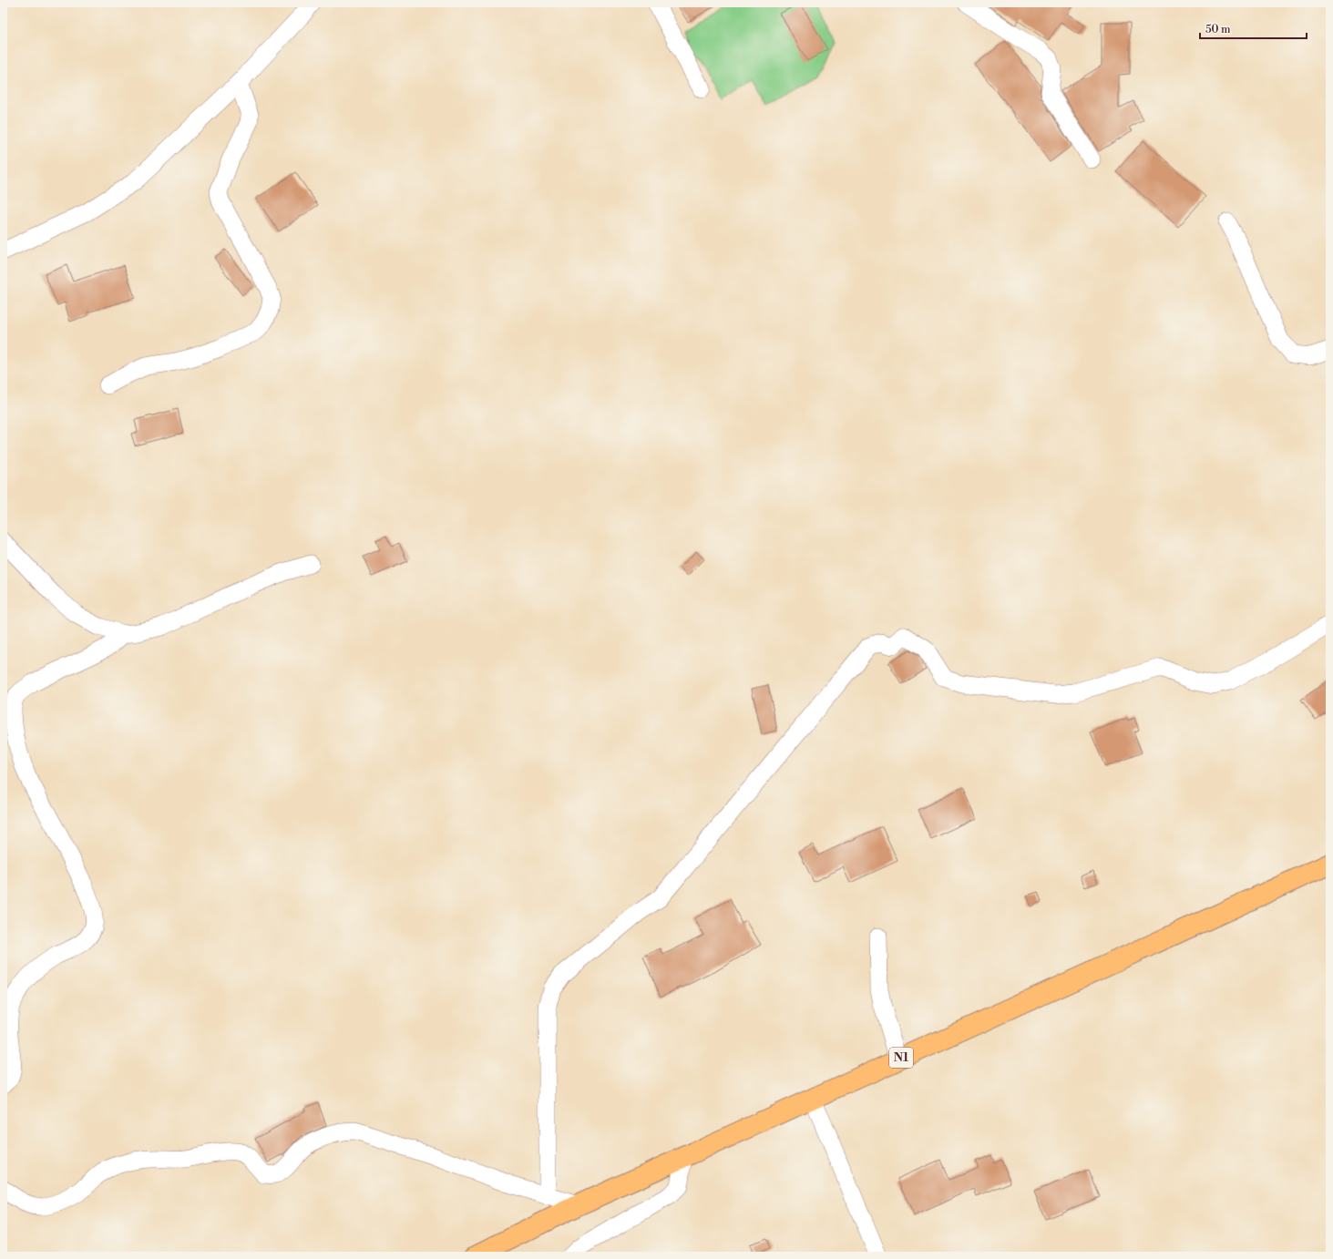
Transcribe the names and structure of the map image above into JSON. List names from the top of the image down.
{
  "streets": {
    "highway": ["N1"]
  },
  "scale_bar": "50 m"
}
